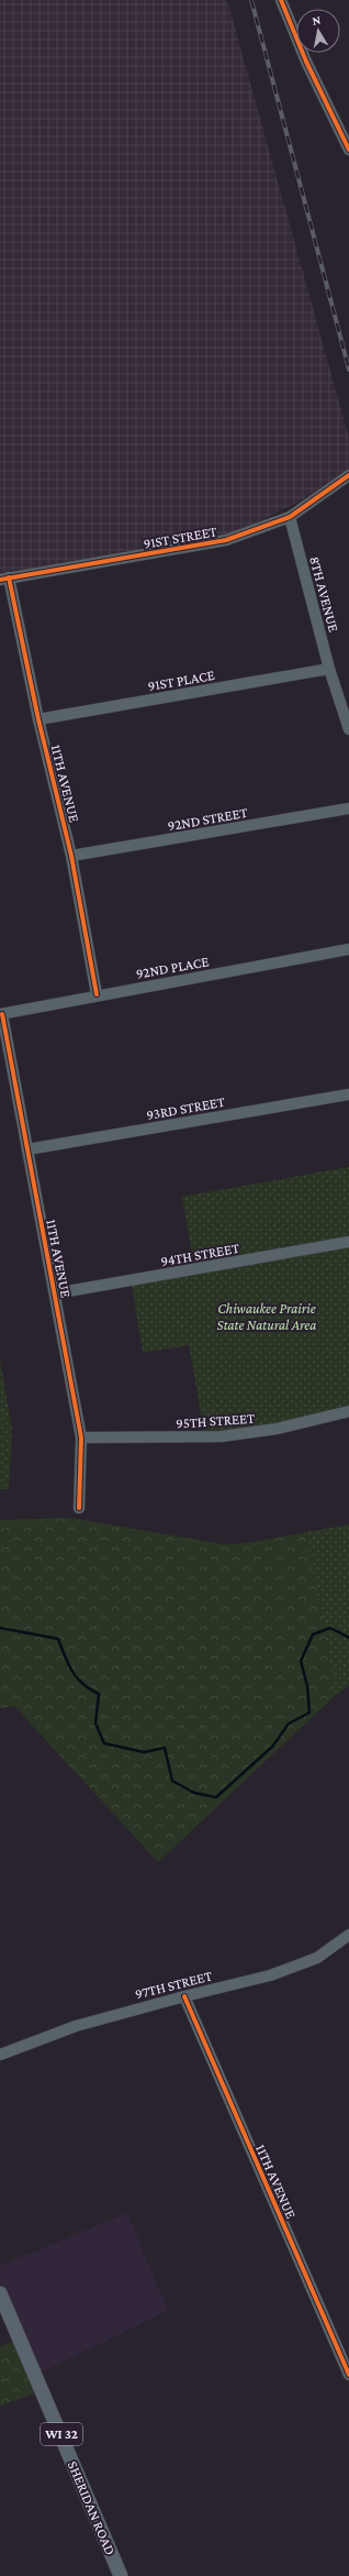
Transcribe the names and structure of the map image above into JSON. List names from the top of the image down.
{
  "streets": {
    "main road": ["WI 32", "SHERIDAN ROAD"],
    "street": [
      "91ST STREET",
      "8TH AVENUE",
      "91ST PLACE",
      "11TH AVENUE",
      "92ND STREET",
      "92ND PLACE",
      "93RD STREET",
      "94TH STREET",
      "95TH STREET",
      "97TH STREET"
    ]
  },
  "crossings": [
    ["91ST STREET", "8TH AVENUE"],
    ["91ST STREET", "11TH AVENUE"],
    ["8TH AVENUE", "91ST PLACE"],
    ["91ST PLACE", "11TH AVENUE"],
    ["11TH AVENUE", "92ND STREET"],
    ["11TH AVENUE", "92ND PLACE"],
    ["11TH AVENUE", "93RD STREET"],
    ["11TH AVENUE", "94TH STREET"],
    ["11TH AVENUE", "95TH STREET"],
    ["11TH AVENUE", "97TH STREET"]
  ],
  "parks": ["Chiwaukee Prairie State Natural Area"],
  "north": "top"
}
